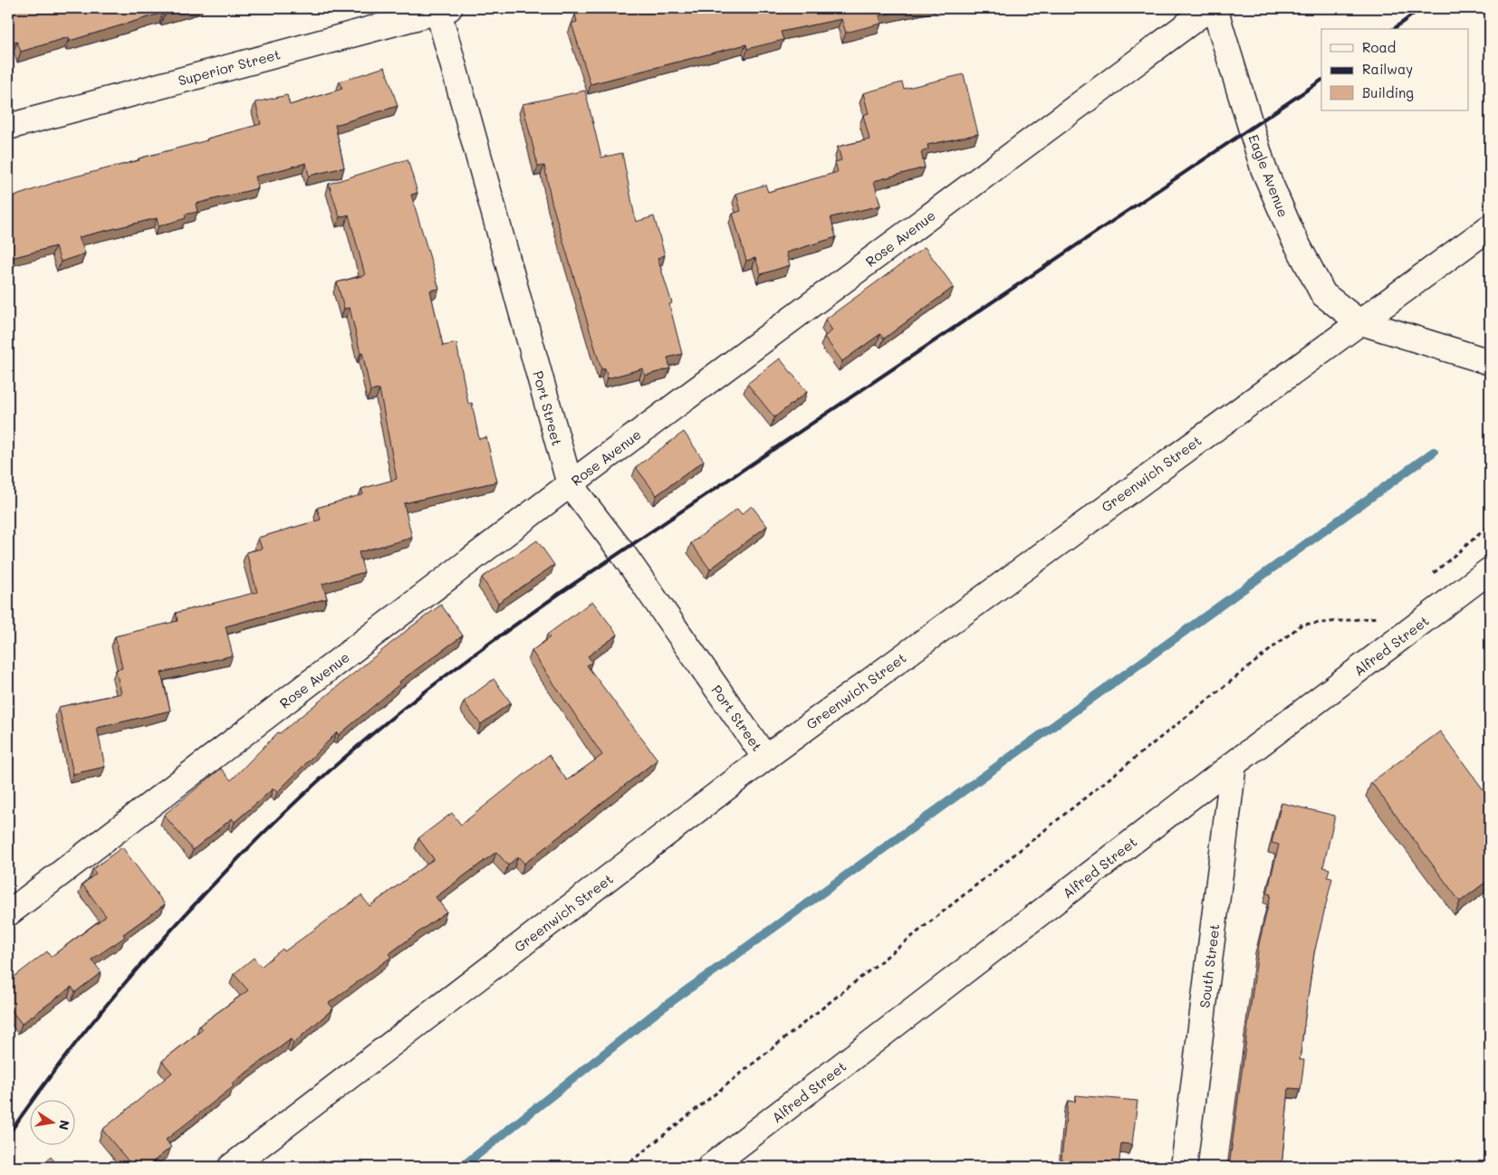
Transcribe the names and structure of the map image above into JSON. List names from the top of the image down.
{
  "streets": {
    "street": [
      "Superior Street",
      "Eagle Avenue",
      "Rose Avenue",
      "Port Street",
      "Greenwich Street",
      "Alfred Street",
      "South Street"
    ]
  },
  "crossings": [
    ["Superior Street", "Port Street"],
    ["Eagle Avenue", "Greenwich Street"],
    ["Rose Avenue", "Port Street"],
    ["Port Street", "Greenwich Street"],
    ["Alfred Street", "South Street"]
  ],
  "legend": ["Road", "Railway", "Building"],
  "north": "right"
}
